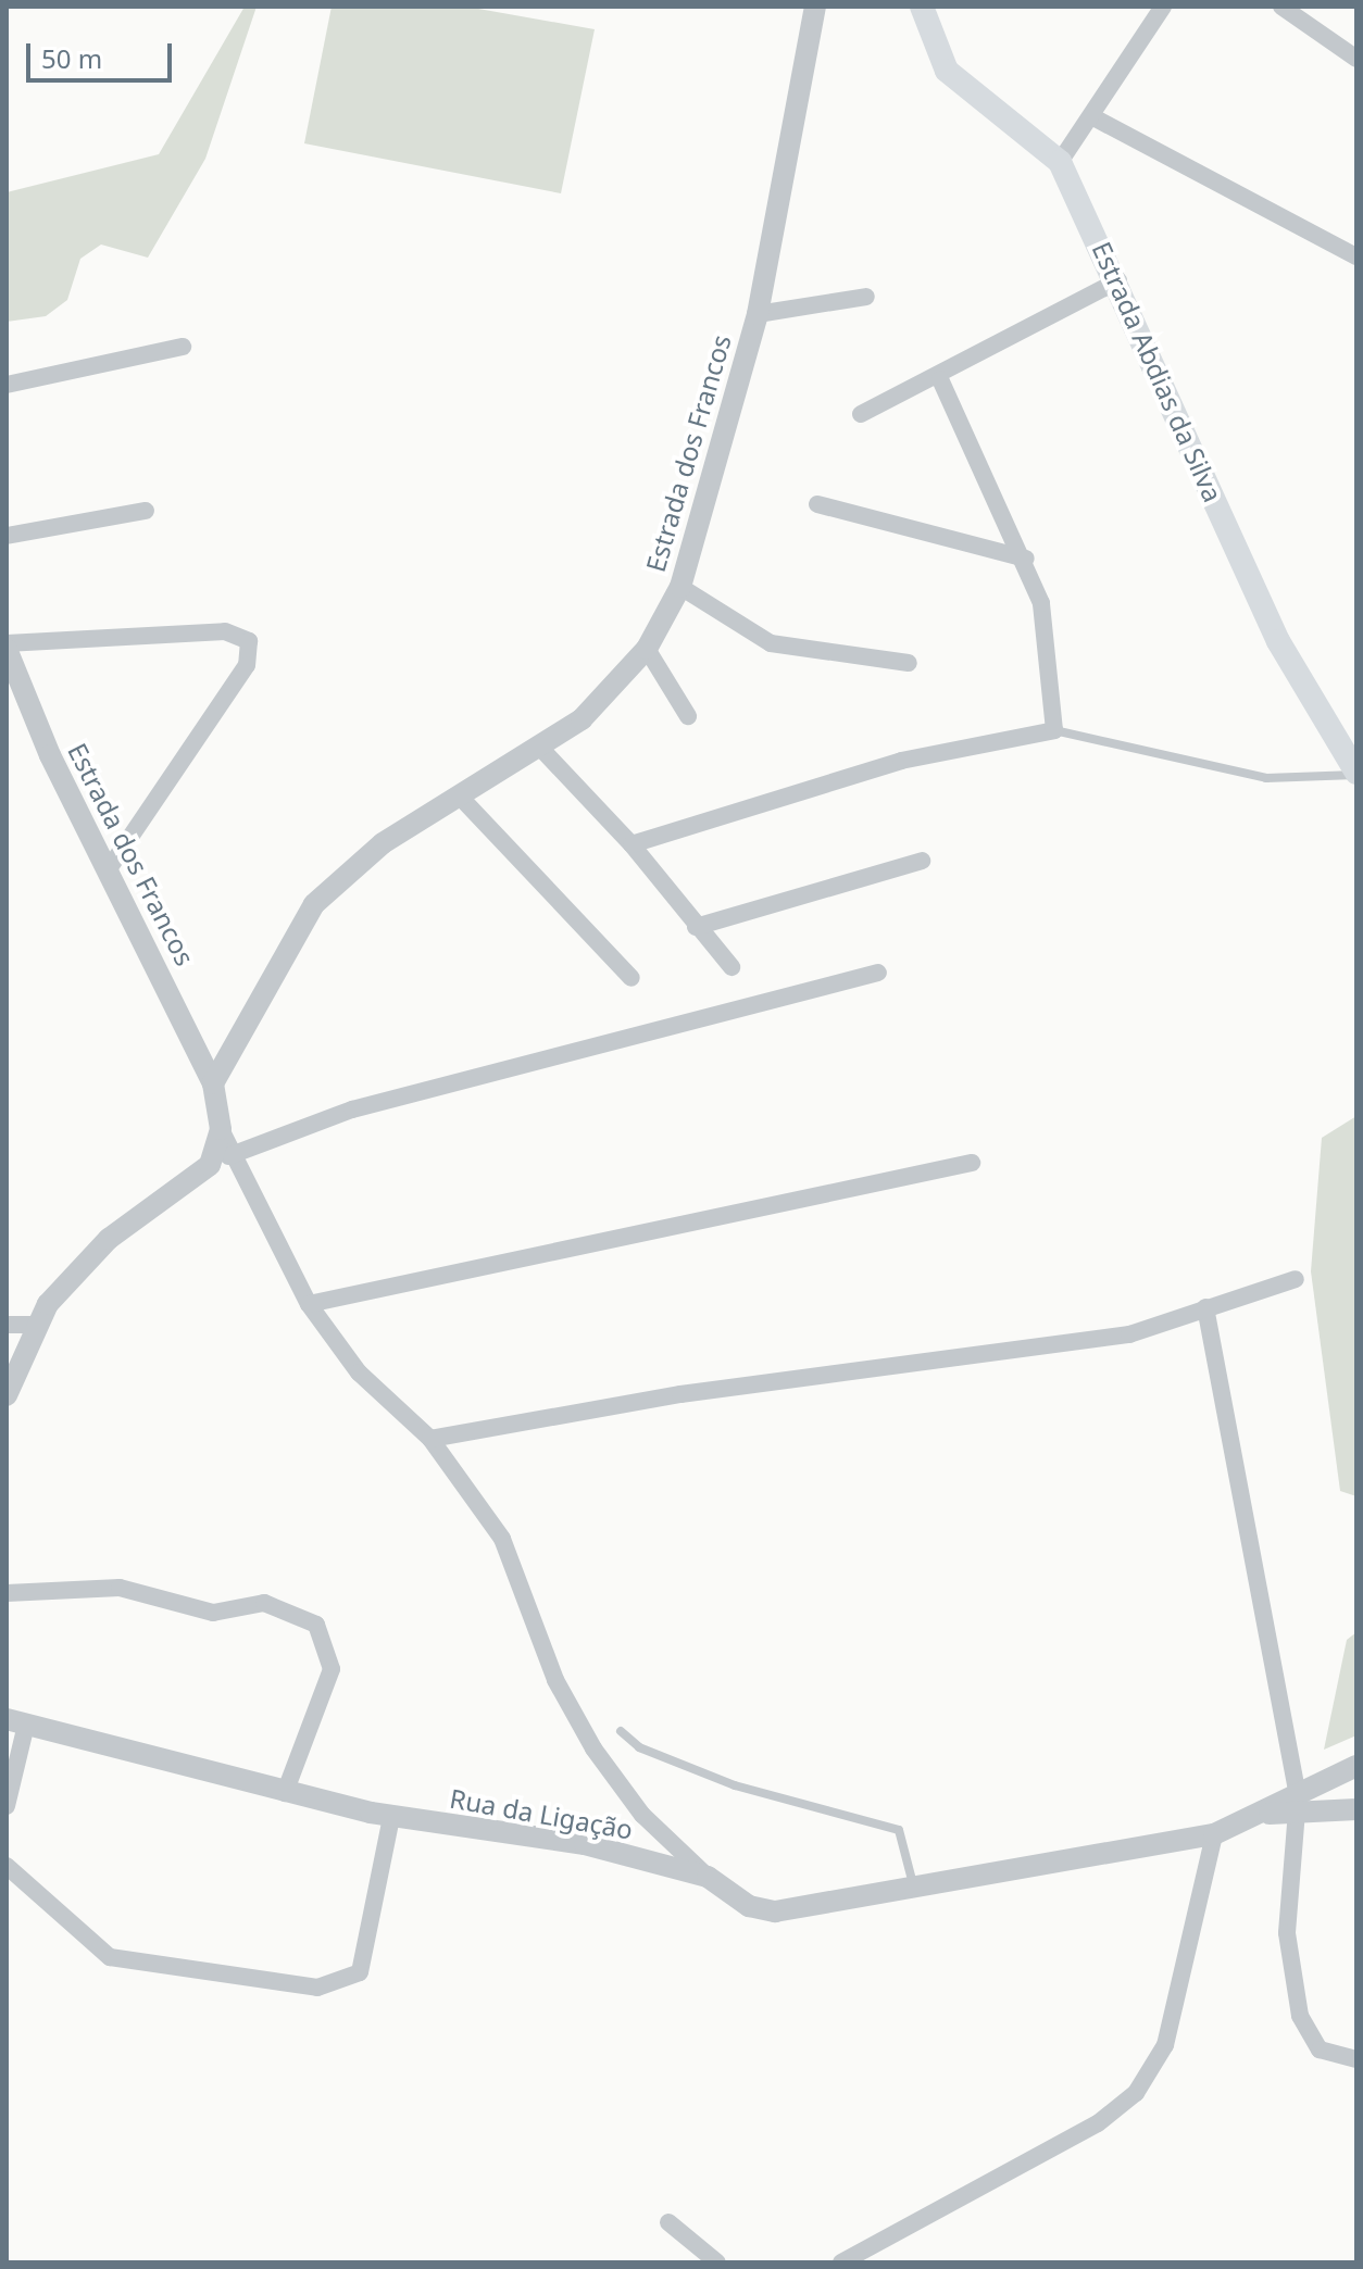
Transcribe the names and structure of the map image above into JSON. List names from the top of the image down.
{
  "streets": {
    "main road": ["Estrada Abdias da Silva"],
    "street": ["Estrada dos Francos", "Rua da Ligação"]
  },
  "scale_bar": "50 m"
}
